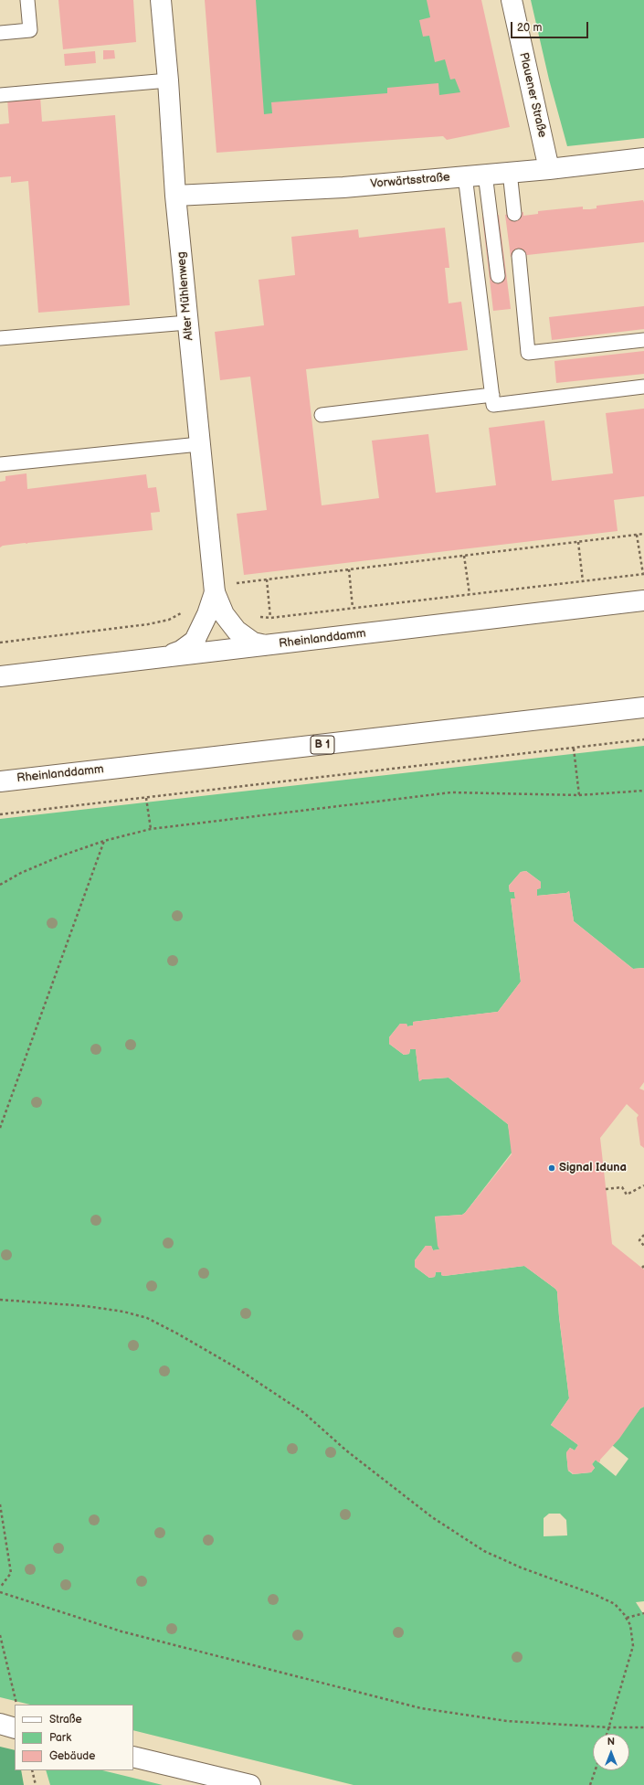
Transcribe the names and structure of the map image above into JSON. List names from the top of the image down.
{
  "streets": {
    "main road": [
      "Plauener Straße",
      "Vorwärtsstraße",
      "Alter Mühlenweg",
      "Rheinlanddamm",
      "B 1"
    ]
  },
  "crossings": [
    ["Plauener Straße", "Vorwärtsstraße"],
    ["Vorwärtsstraße", "Alter Mühlenweg"]
  ],
  "places": ["Signal Iduna"],
  "legend": ["Straße", "Park", "Gebäude"],
  "scale_bar": "20 m",
  "north": "top"
}
